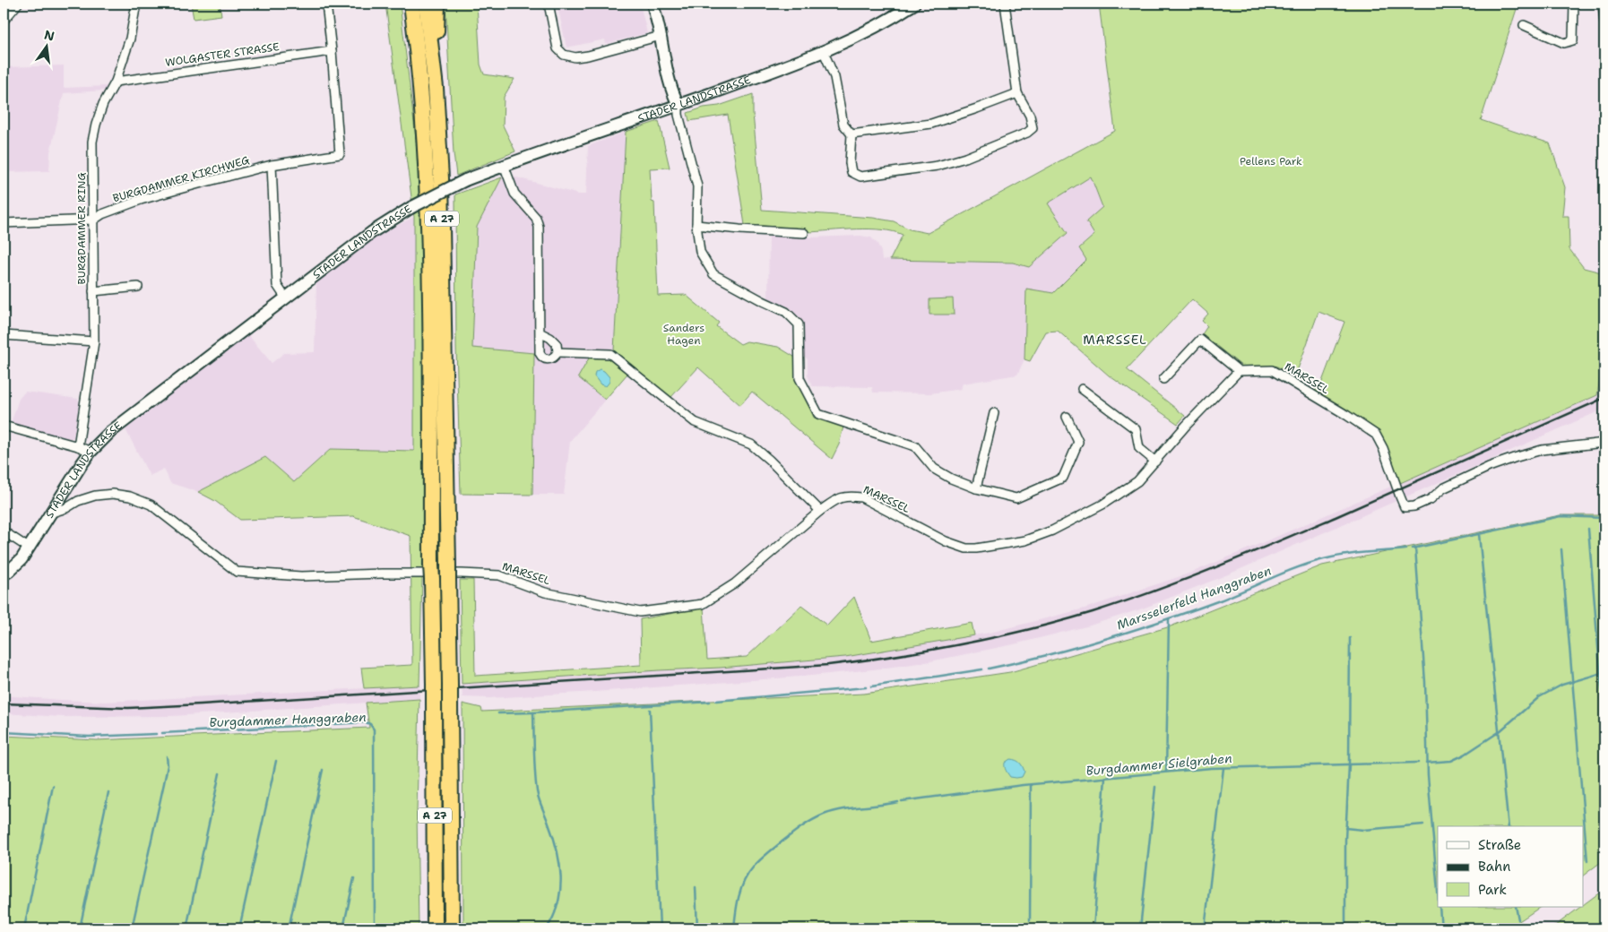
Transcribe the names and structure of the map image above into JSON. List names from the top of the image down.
{
  "streets": {
    "highway": ["A 27"],
    "street": [
      "WOLGASTER STRASSE",
      "STADER LANDSTRASSE",
      "BURGDAMMER KIRCHWEG",
      "BURGDAMMER RING",
      "MARSSEL"
    ]
  },
  "crossings": [
    ["WOLGASTER STRASSE", "BURGDAMMER KIRCHWEG"],
    ["WOLGASTER STRASSE", "BURGDAMMER RING"],
    ["STADER LANDSTRASSE", "MARSSEL"],
    ["BURGDAMMER KIRCHWEG", "BURGDAMMER RING"]
  ],
  "districts": ["MARSSEL"],
  "water": ["Marsselerfeld Hanggraben", "Burgdammer Hanggraben", "Burgdammer Sielgraben"],
  "parks": ["Pellens Park", "Sanders Hagen"],
  "legend": ["Straße", "Bahn", "Park"],
  "north": "top"
}
